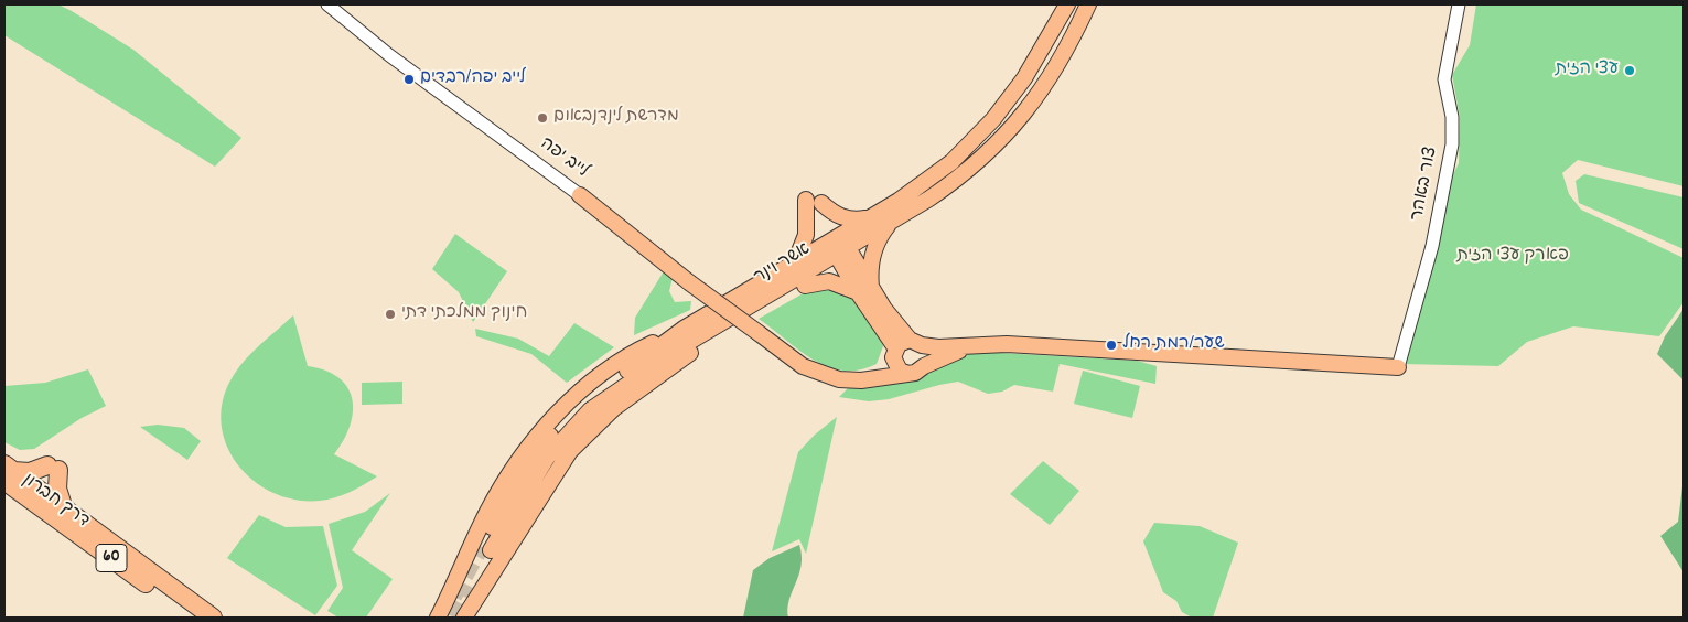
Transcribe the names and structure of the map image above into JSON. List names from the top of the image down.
{
  "streets": {
    "highway": ["דרך חברון", "60"],
    "main road": ["לייב יפה", "אשר וינר"],
    "street": ["צור באהר"]
  },
  "crossings": [
    ["דרך חברון", "60"]
  ],
  "parks": ["פארק עצי הזית"],
  "places": [
    "עצי הזית",
    "לייב יפה/רבדים",
    "מדרשת לינדנבאום",
    "חינוך ממלכתי דתי",
    "שער/רמת רחל"
  ]
}
